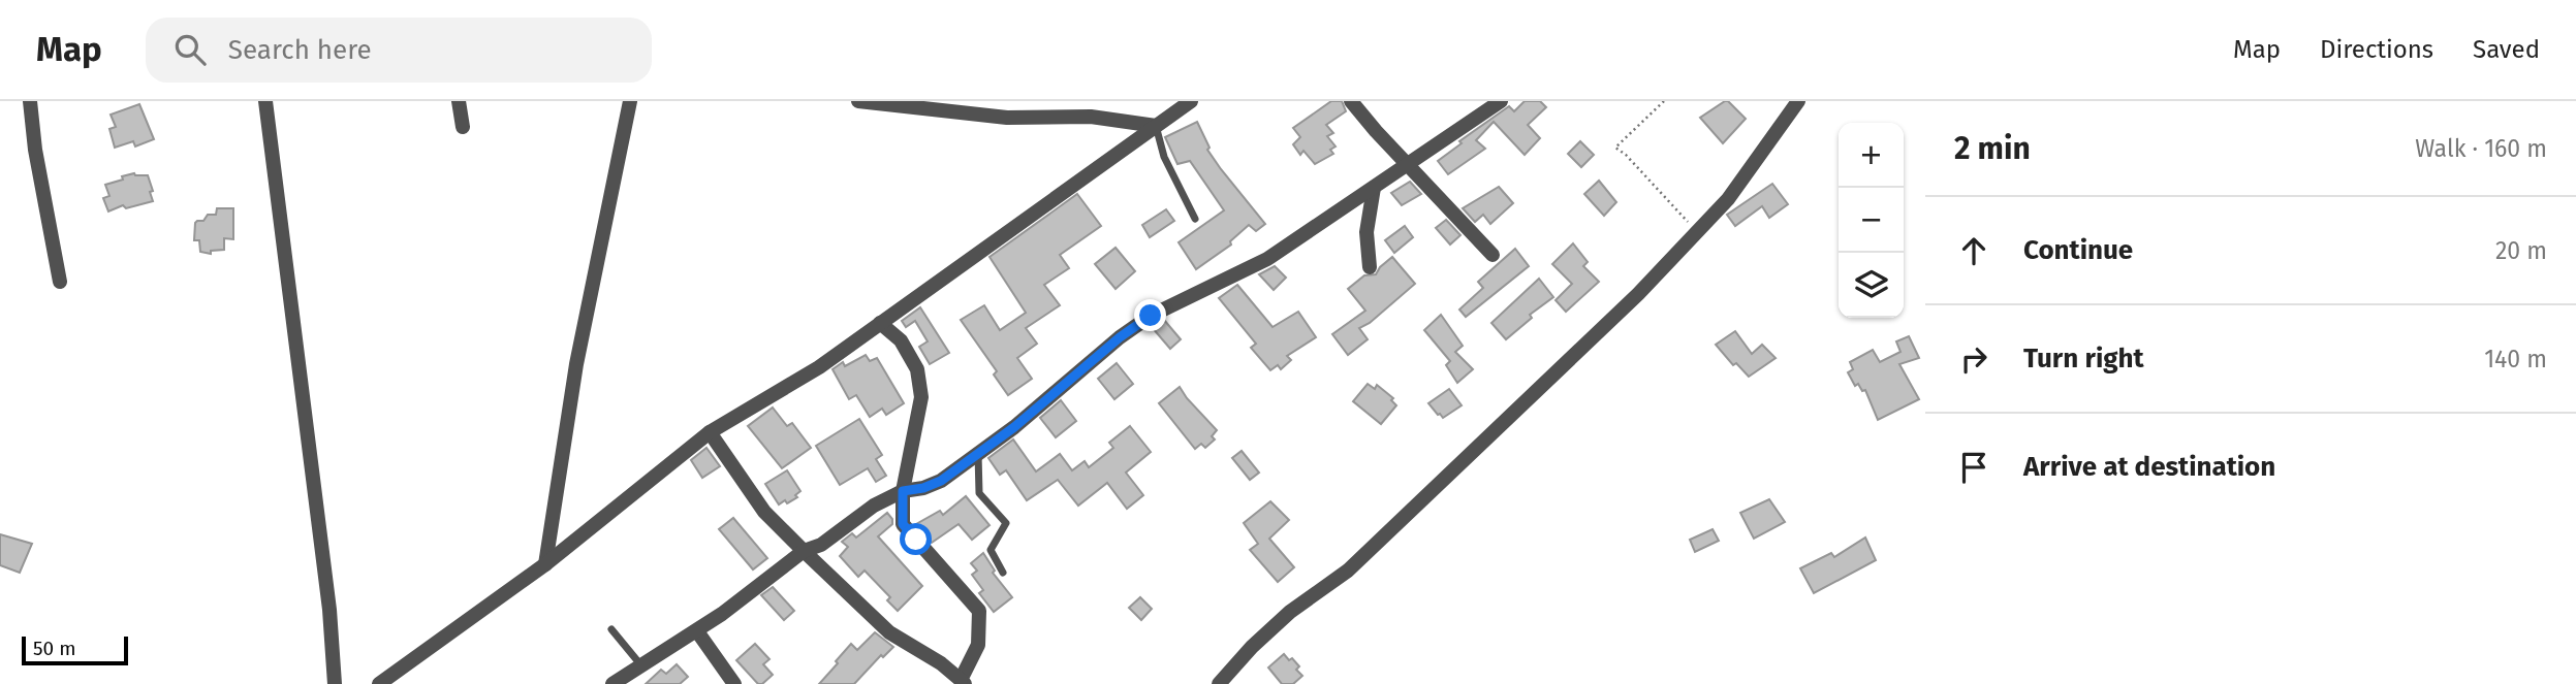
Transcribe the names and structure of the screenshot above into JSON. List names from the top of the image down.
{
  "scale_bar": "50 m",
  "page": {
    "header": "Map",
    "search": "Search here",
    "nav": ["Map", "Directions", "Saved"],
    "heading": ["2 min", "Walk · 160 m"],
    "map_buttons": ["+", "−"],
    "list": [
      ["Continue", "20 m"],
      ["Turn right", "140 m"],
      "Arrive at destination"
    ],
    "scale": "50 m"
  }
}
